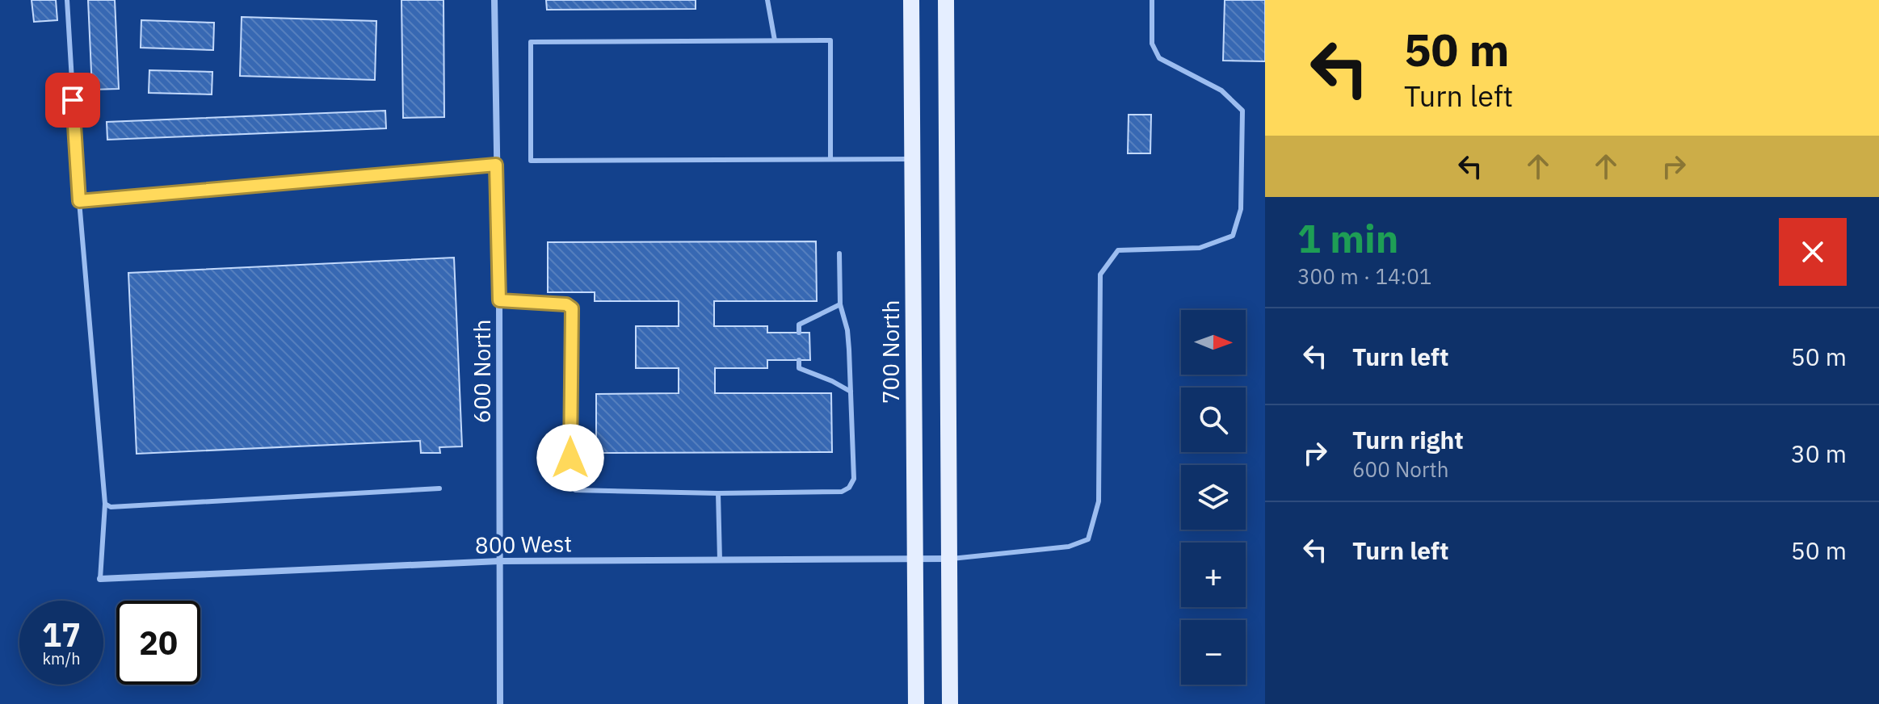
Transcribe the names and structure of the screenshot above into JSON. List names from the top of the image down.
{
  "streets": {
    "main road": ["700 North"],
    "street": ["600 North", "800 West"]
  },
  "crossings": [
    ["700 North", "800 West"],
    ["600 North", "800 West"]
  ],
  "north": "right",
  "page": {
    "turn": ["50 m", "Turn left"],
    "heading": ["1 min", "300 m · 14:01"],
    "list": [
      {
        "name": "Turn left",
        "value": "50 m"
      },
      {
        "name": "Turn right",
        "note": "600 North",
        "value": "30 m"
      },
      {
        "name": "Turn left",
        "value": "50 m"
      }
    ],
    "map_buttons": ["+", "−"],
    "speed": "17 km/h",
    "limit": "20"
  }
}
